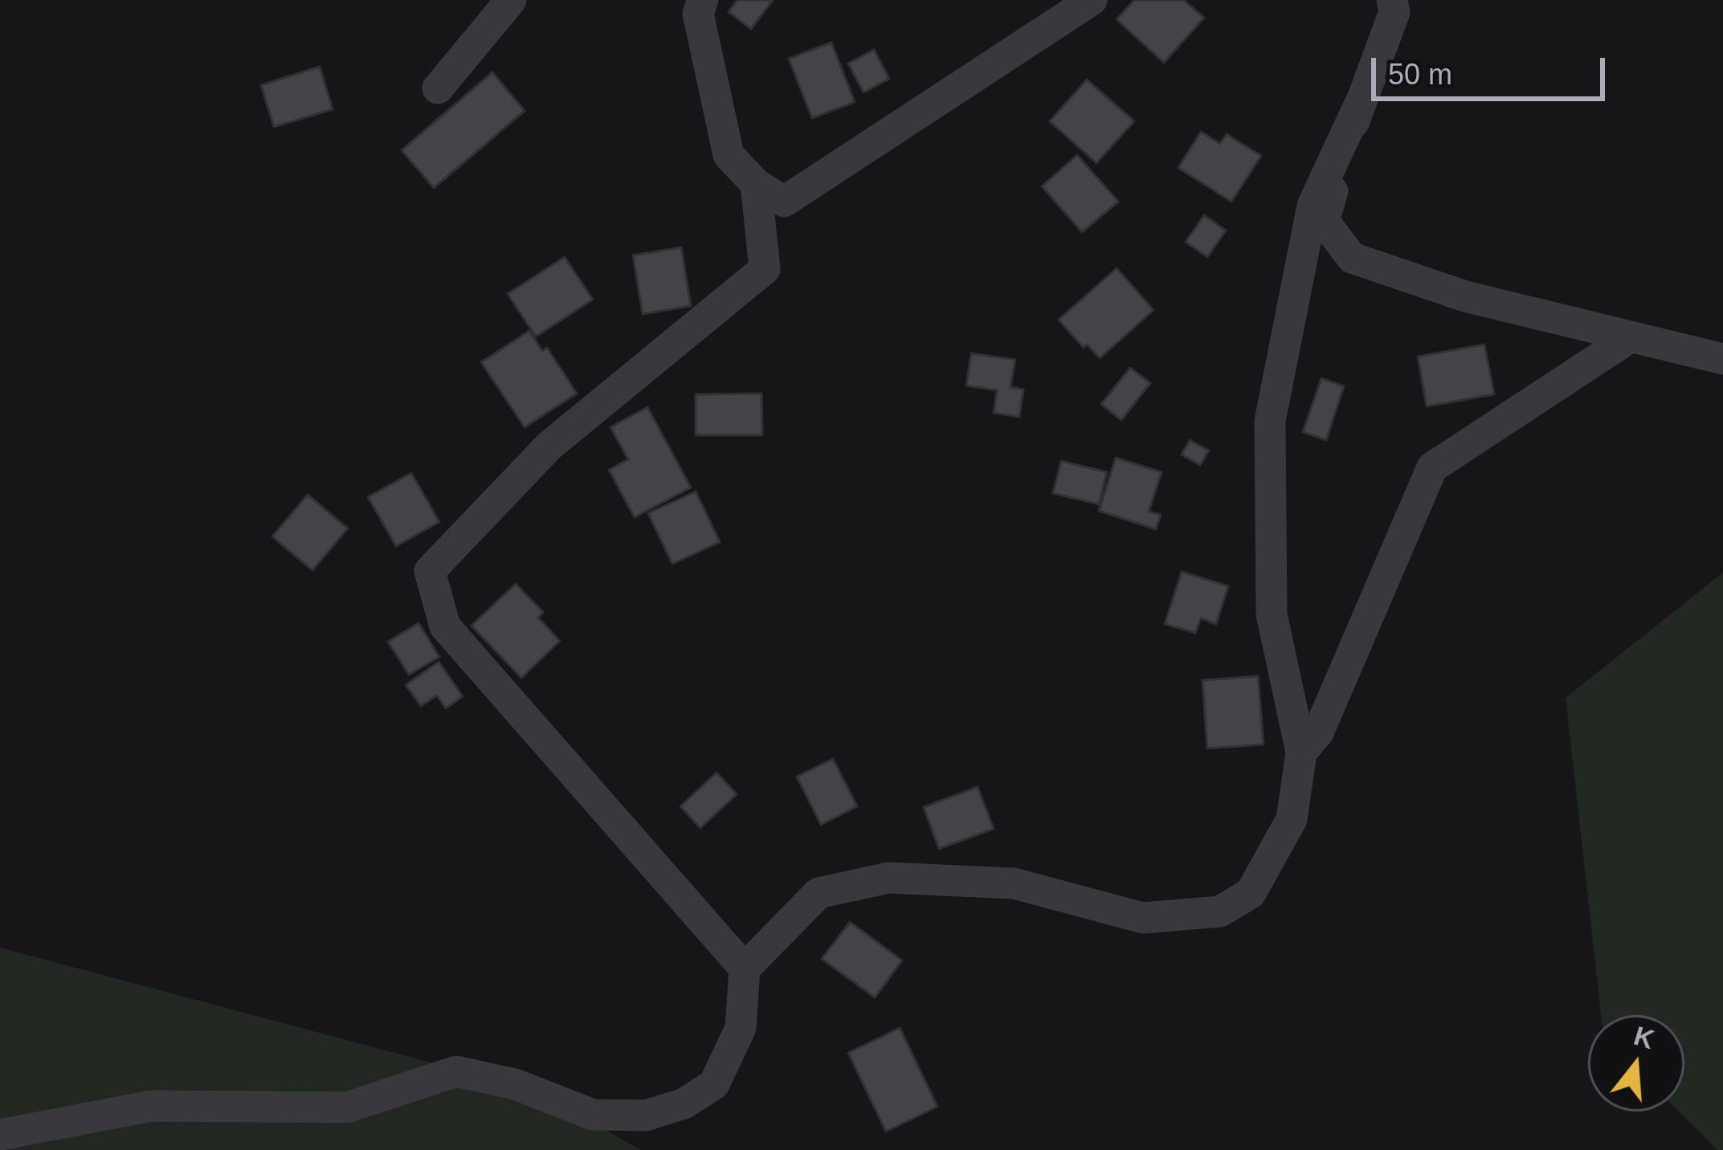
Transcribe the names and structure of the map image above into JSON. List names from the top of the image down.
{
  "scale_bar": "50 m",
  "north": "top"
}
